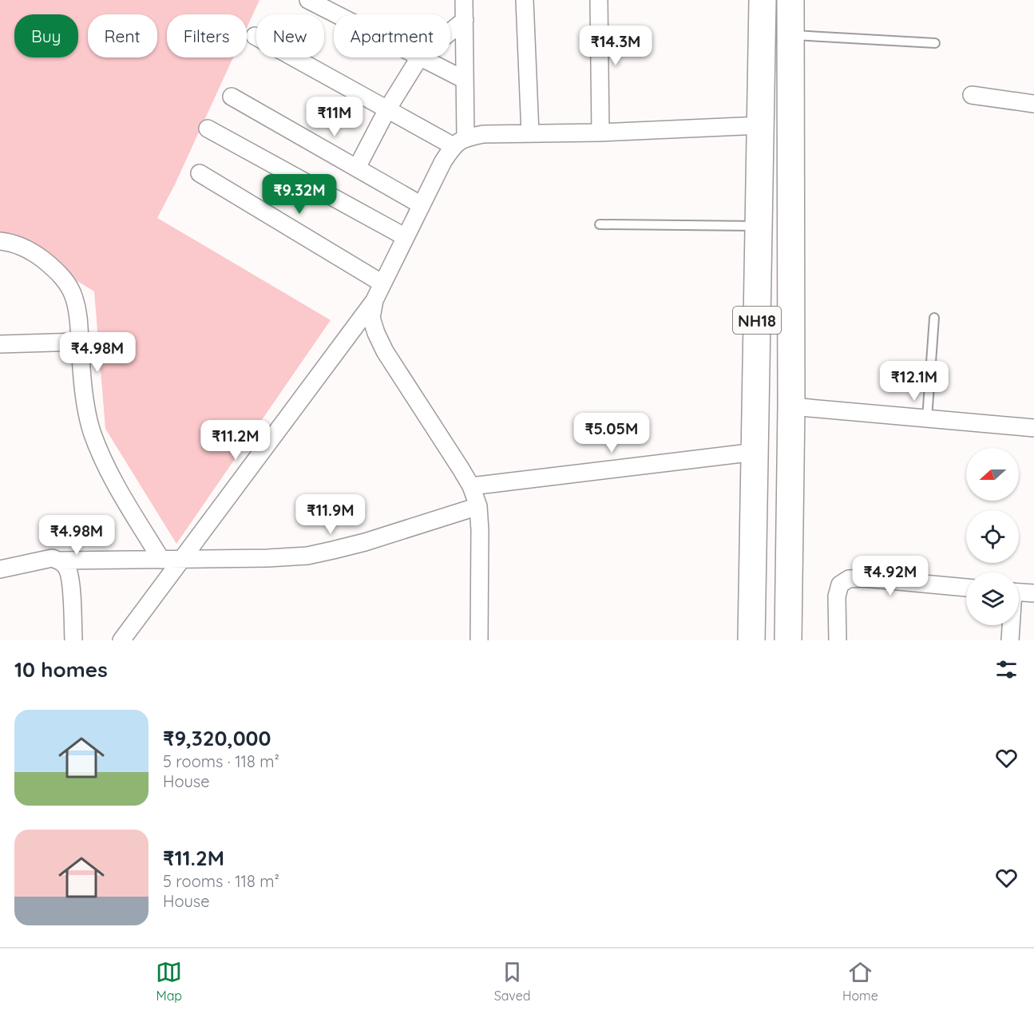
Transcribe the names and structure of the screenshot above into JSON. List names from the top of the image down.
{
  "streets": {
    "highway": ["NH18"]
  },
  "north": "left",
  "page": {
    "chip": [
      "Buy",
      "Rent",
      "Filters",
      "New",
      "Apartment"
    ],
    "price": [
      "₹14.3M",
      "₹11M",
      "₹9.32M",
      "₹4.98M",
      "₹12.1M",
      "₹5.05M",
      "₹11.2M",
      "₹11.9M",
      "₹4.98M",
      "₹4.92M"
    ],
    "heading": "10 homes",
    "list": [
      {
        "name": "₹9,320,000",
        "note": "5 rooms · 118 m² · House"
      },
      {
        "name": "₹11.2M",
        "note": "5 rooms · 118 m² · House"
      }
    ],
    "tabs": ["Map", "Saved", "Home"]
  }
}
